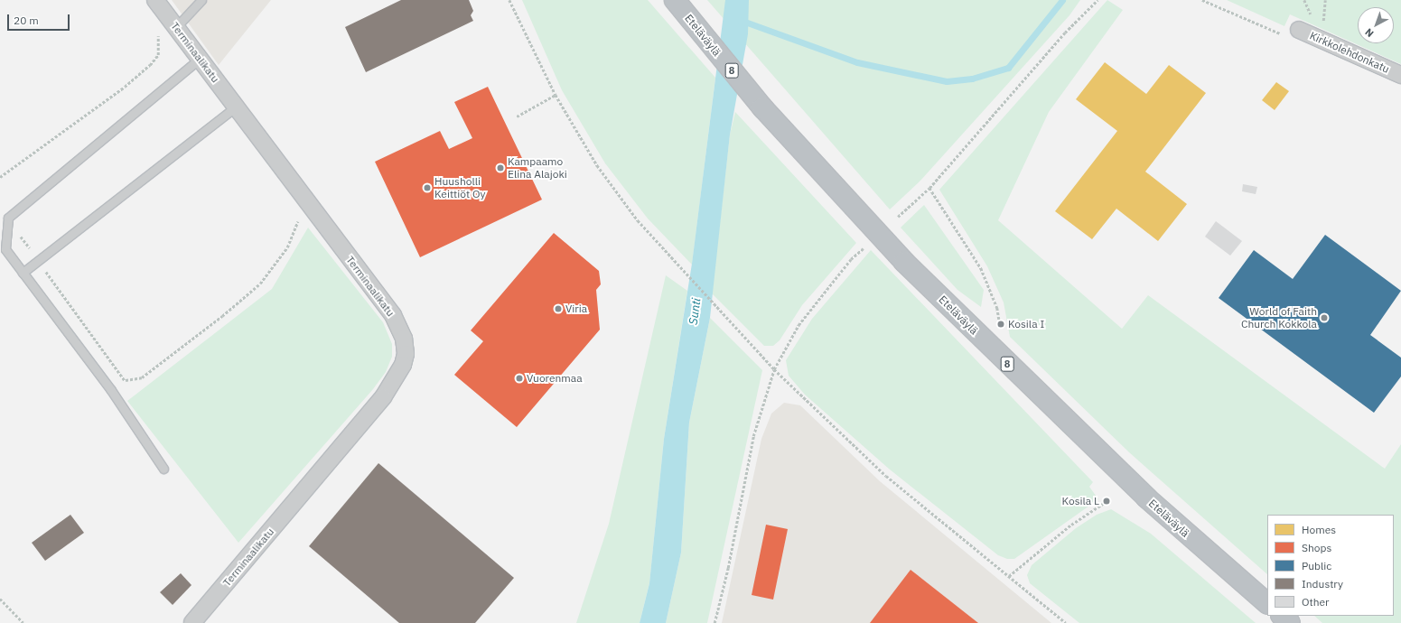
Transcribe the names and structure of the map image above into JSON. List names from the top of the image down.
{
  "streets": {
    "highway": ["Eteläväylä", "8"],
    "street": ["Terminaalikatu", "Kirkkolehdonkatu"]
  },
  "water": ["Sunti"],
  "places": [
    "Kampaamo Elina Alajoki",
    "Huusholli Keittiöt Oy",
    "Viria",
    "World of Faith Church Kokkola",
    "Kosila I",
    "Vuorenmaa",
    "Kosila L"
  ],
  "legend": [
    "Homes",
    "Shops",
    "Public",
    "Industry",
    "Other"
  ],
  "scale_bar": "20 m",
  "north": "bottom left"
}
